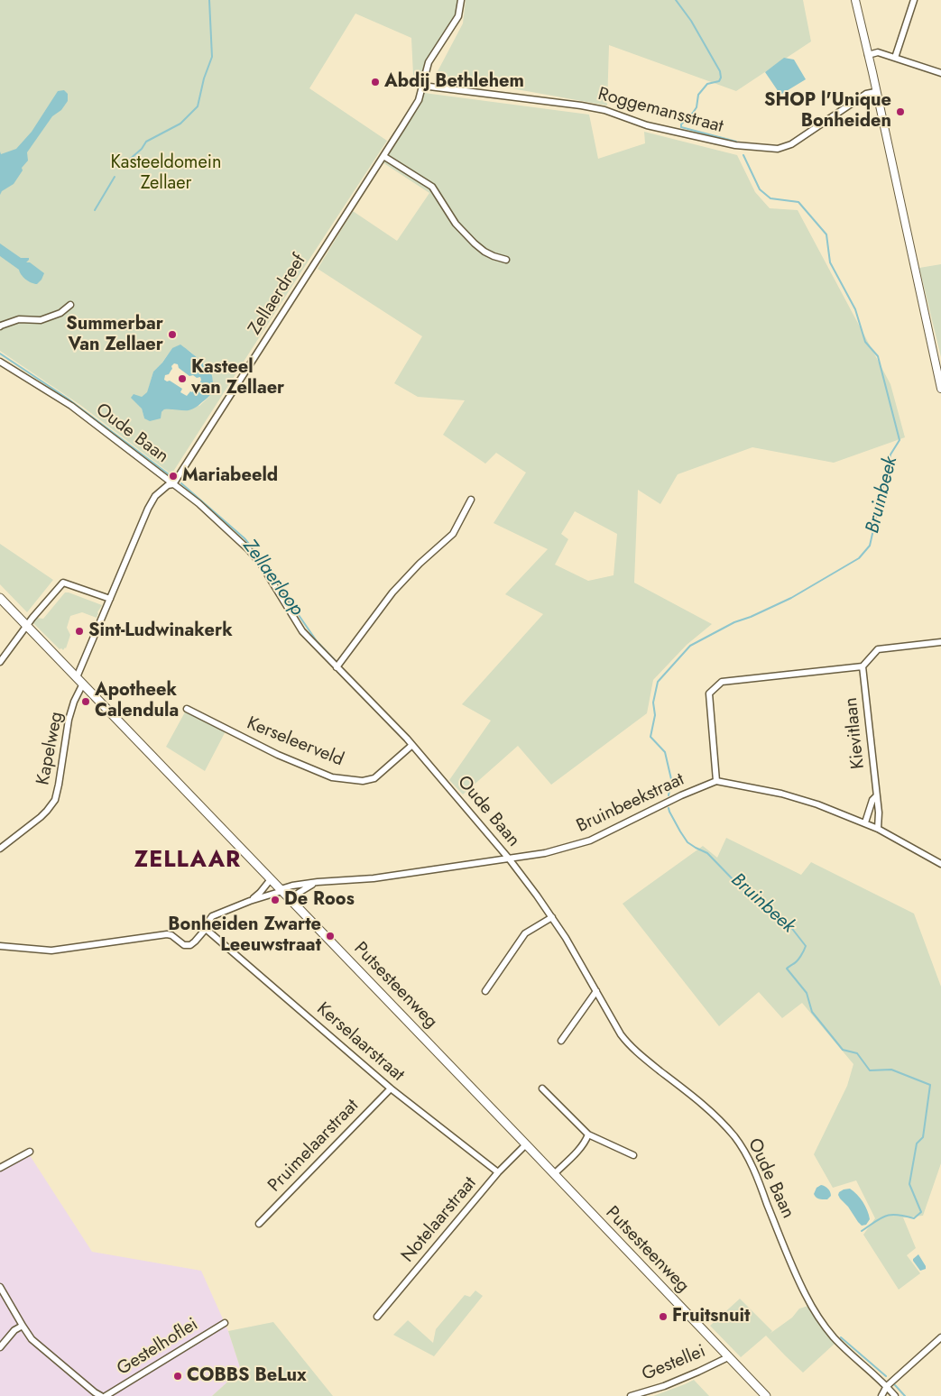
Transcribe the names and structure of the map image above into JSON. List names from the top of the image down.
{
  "streets": {
    "main road": ["Putsesteenweg"],
    "street": [
      "Roggemansstraat",
      "Zellaerdreef",
      "Oude Baan",
      "Kievitlaan",
      "Kerseleerveld",
      "Kapelweg",
      "Bruinbeekstraat",
      "Kerselaarstraat",
      "Pruimelaarstraat",
      "Notelaarstraat",
      "Gestelhoflei",
      "Gestellei"
    ]
  },
  "crossings": [
    ["Roggemansstraat", "Zellaerdreef"],
    ["Zellaerdreef", "Oude Baan"],
    ["Zellaerdreef", "Putsesteenweg"],
    ["Oude Baan", "Kerseleerveld"],
    ["Oude Baan", "Bruinbeekstraat"],
    ["Kapelweg", "Putsesteenweg"],
    ["Bruinbeekstraat", "Putsesteenweg"],
    ["Bruinbeekstraat", "Kerselaarstraat"],
    ["Putsesteenweg", "Notelaarstraat"],
    ["Putsesteenweg", "Gestellei"],
    ["Kerselaarstraat", "Pruimelaarstraat"],
    ["Kerselaarstraat", "Notelaarstraat"]
  ],
  "districts": ["ZELLAAR"],
  "water": ["Bruinbeek", "Zellaerloop"],
  "parks": ["Kasteeldomein Zellaer"],
  "places": [
    "Abdij Bethlehem",
    "SHOP l'Unique Bonheiden",
    "Summerbar Van Zellaer",
    "Kasteel van Zellaer",
    "Mariabeeld",
    "Sint-Ludwinakerk",
    "Apotheek Calendula",
    "De Roos",
    "Bonheiden Zwarte Leeuwstraat",
    "Fruitsnuit",
    "COBBS BeLux"
  ]
}
